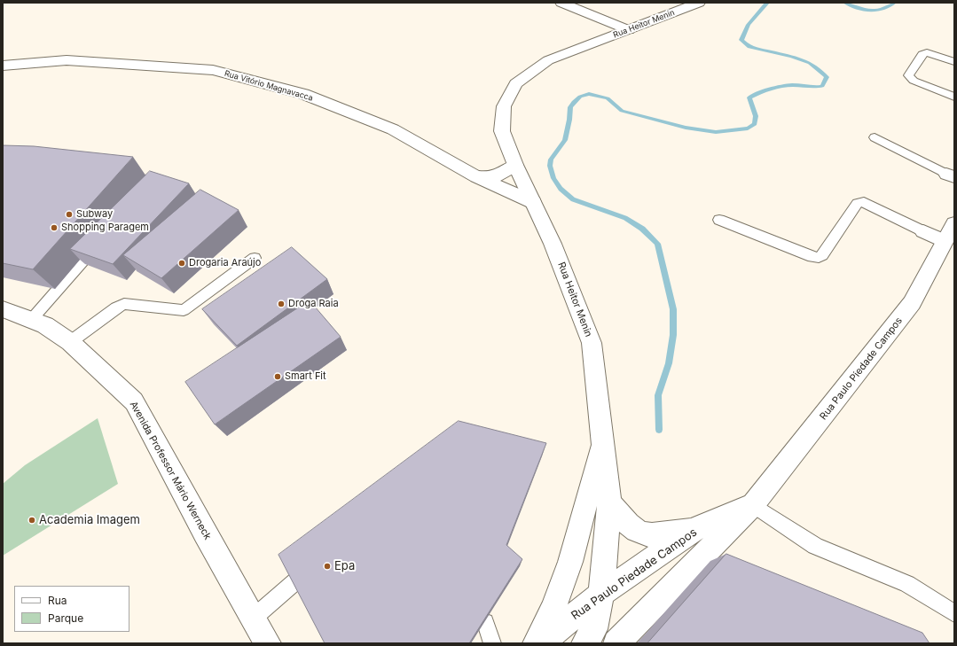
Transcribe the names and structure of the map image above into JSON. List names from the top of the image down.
{
  "streets": {
    "street": [
      "Rua Heitor Menin",
      "Rua Vitório Magnavacca",
      "Rua Paulo Piedade Campos",
      "Avenida Professor Mário Werneck"
    ]
  },
  "crossings": [
    ["Rua Heitor Menin", "Rua Vitório Magnavacca"],
    ["Rua Heitor Menin", "Rua Paulo Piedade Campos"]
  ],
  "places": [
    "Subway",
    "Shopping Paragem",
    "Drogaria Araújo",
    "Droga Raia",
    "Smart Fit",
    "Academia Imagem",
    "Epa"
  ],
  "legend": ["Rua", "Parque"]
}
